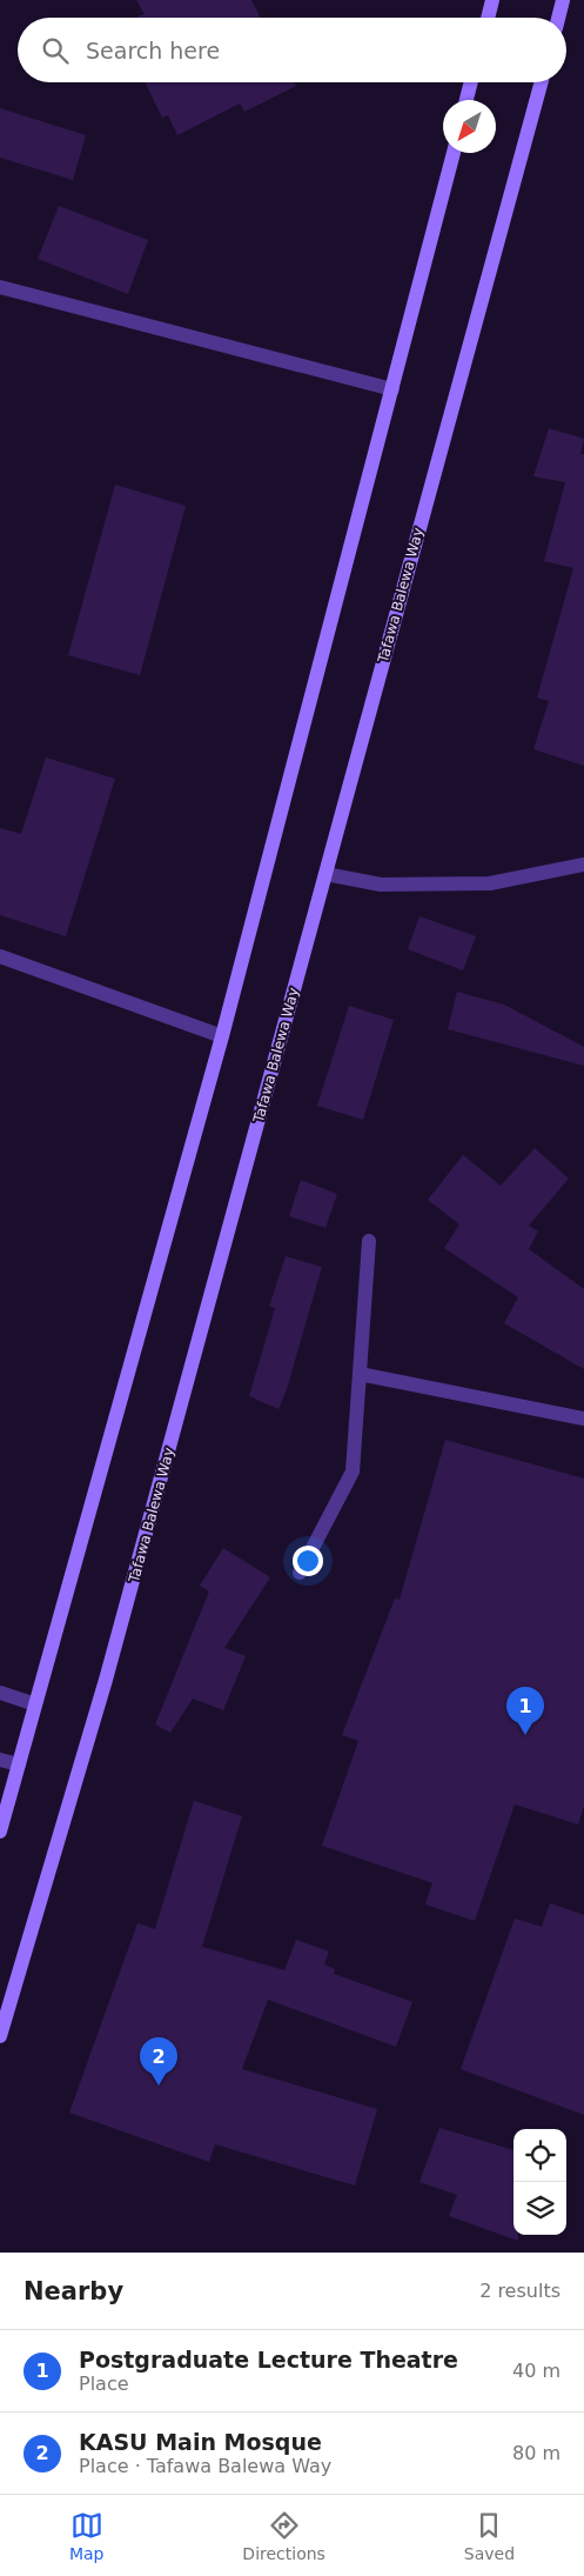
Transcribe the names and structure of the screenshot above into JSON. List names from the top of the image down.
{
  "streets": {
    "main road": ["Tafawa Balewa Way"]
  },
  "north": "bottom left",
  "page": {
    "search": "Search here",
    "pins": ["1", "2"],
    "heading": ["Nearby", "2 results"],
    "list": [
      {
        "mark": "1",
        "name": "Postgraduate Lecture Theatre",
        "note": "Place",
        "value": "40 m"
      },
      {
        "mark": "2",
        "name": "KASU Main Mosque",
        "note": "Place · Tafawa Balewa Way",
        "value": "80 m"
      }
    ],
    "nav": ["Map", "Directions", "Saved"]
  }
}
